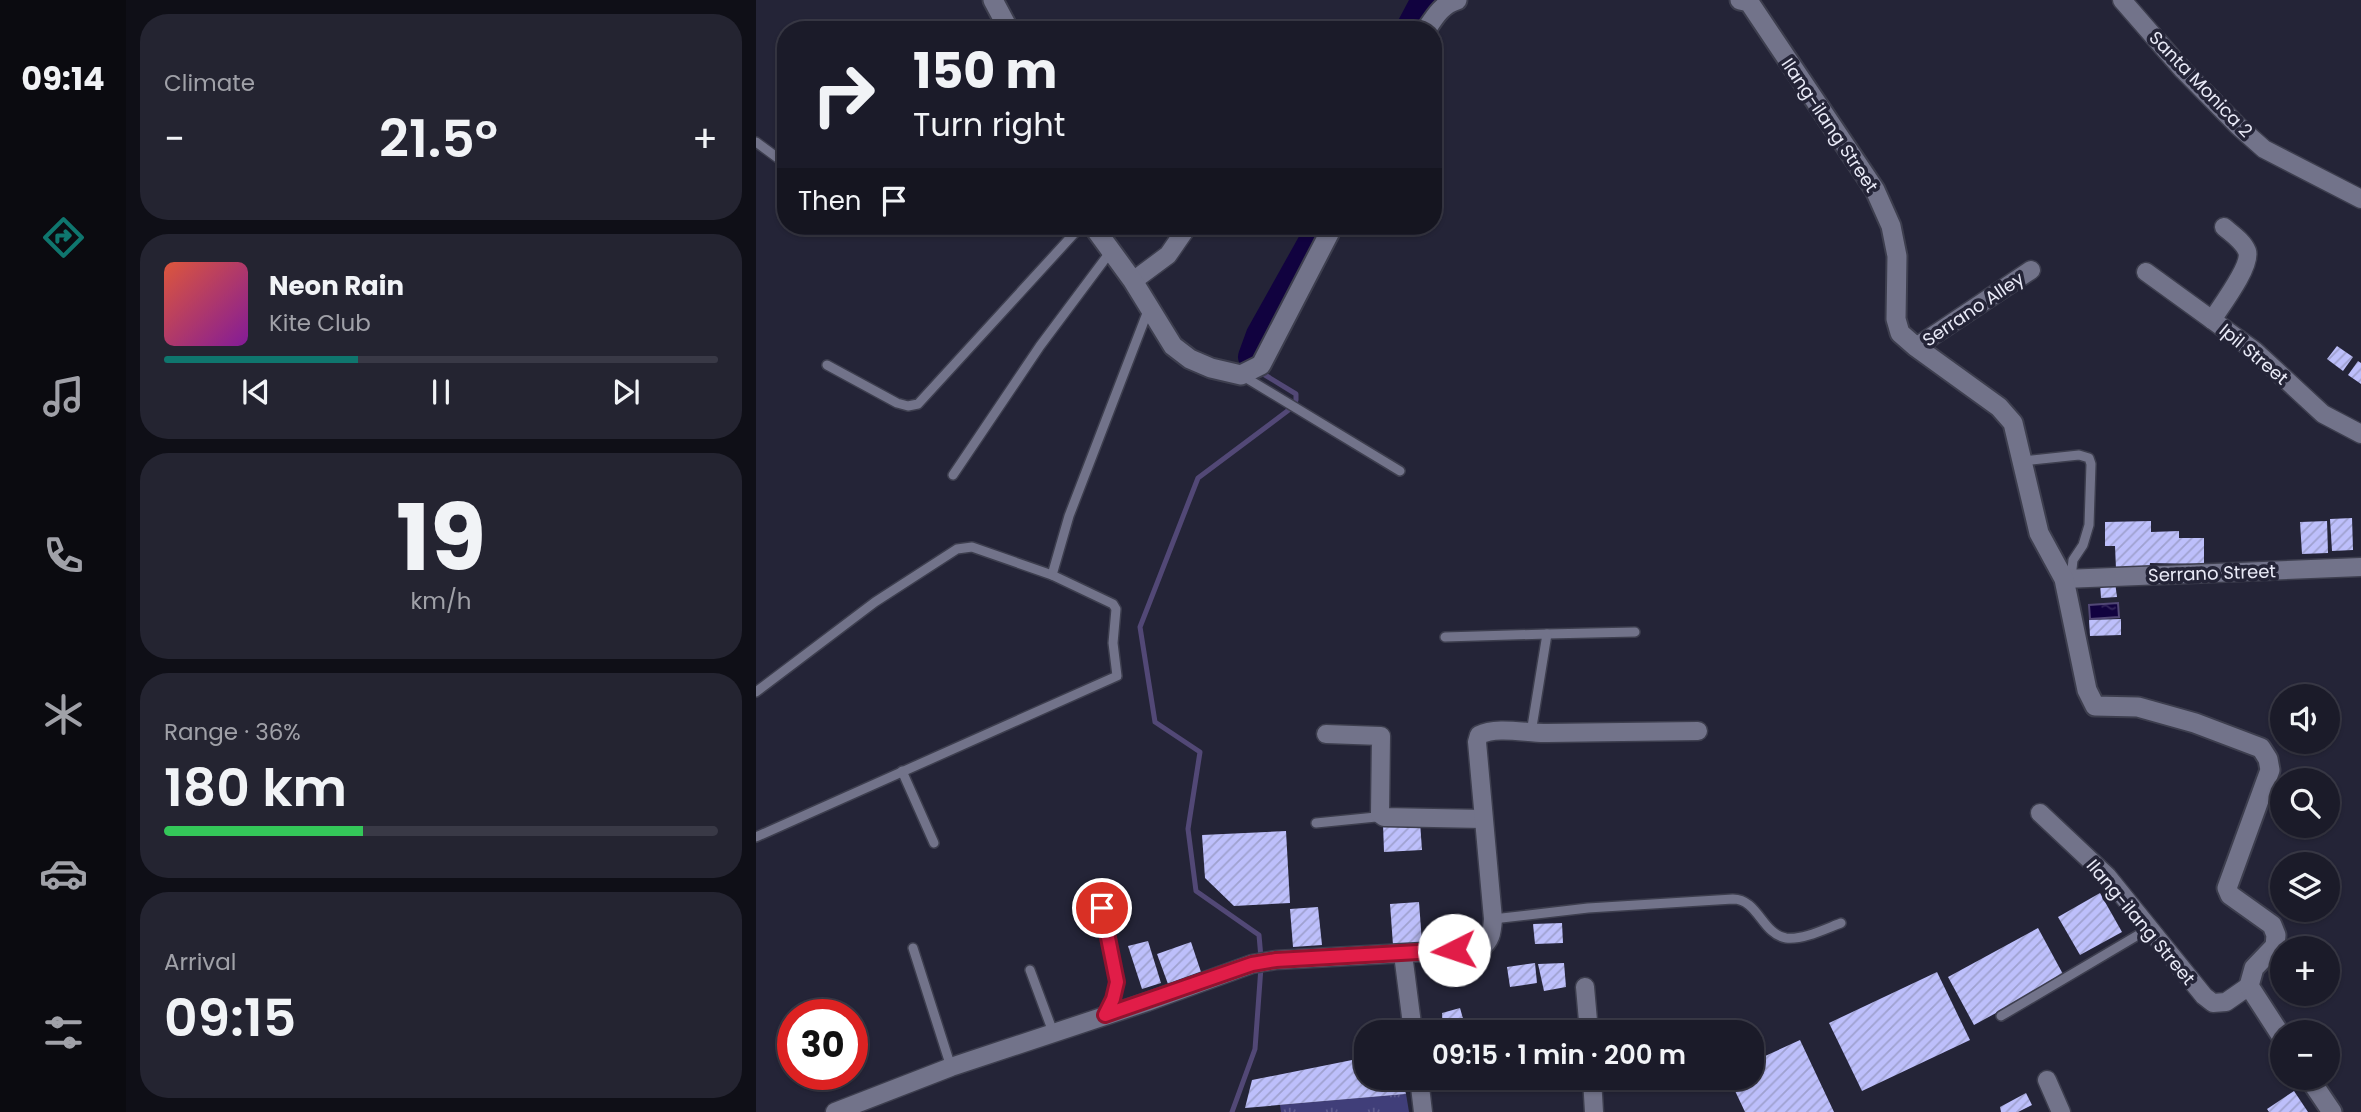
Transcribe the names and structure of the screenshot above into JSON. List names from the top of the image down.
{
  "streets": {
    "street": [
      "Santa Monica 2",
      "Ilang-ilang Street",
      "Serrano Alley",
      "Ipil Street",
      "Serrano Street"
    ]
  },
  "crossings": [
    ["Ilang-ilang Street", "Serrano Alley"],
    ["Ilang-ilang Street", "Serrano Street"]
  ],
  "page": {
    "tabs": "09:14",
    "tile": [
      "Climate",
      ["19", "km/h"],
      ["Range · 36%", "180 km"],
      ["Arrival", "09:15"]
    ],
    "turn": ["150 m", "Turn right"],
    "heat": ["−", "21.5°", "+"],
    "then": "Then",
    "song": ["Neon Rain", "Kite Club"],
    "map_buttons": ["+", "−"],
    "limit": "30",
    "trip": "09:15 · 1 min · 200 m"
  }
}
